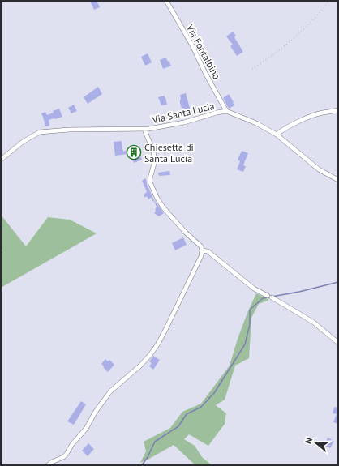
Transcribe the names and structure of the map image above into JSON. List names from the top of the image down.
{
  "streets": {
    "street": ["Via Fontalbino", "Via Santa Lucia"]
  },
  "crossings": [
    ["Via Fontalbino", "Via Santa Lucia"]
  ],
  "places": {
    "building": ["Chiesetta di Santa Lucia"]
  },
  "north": "left"
}
